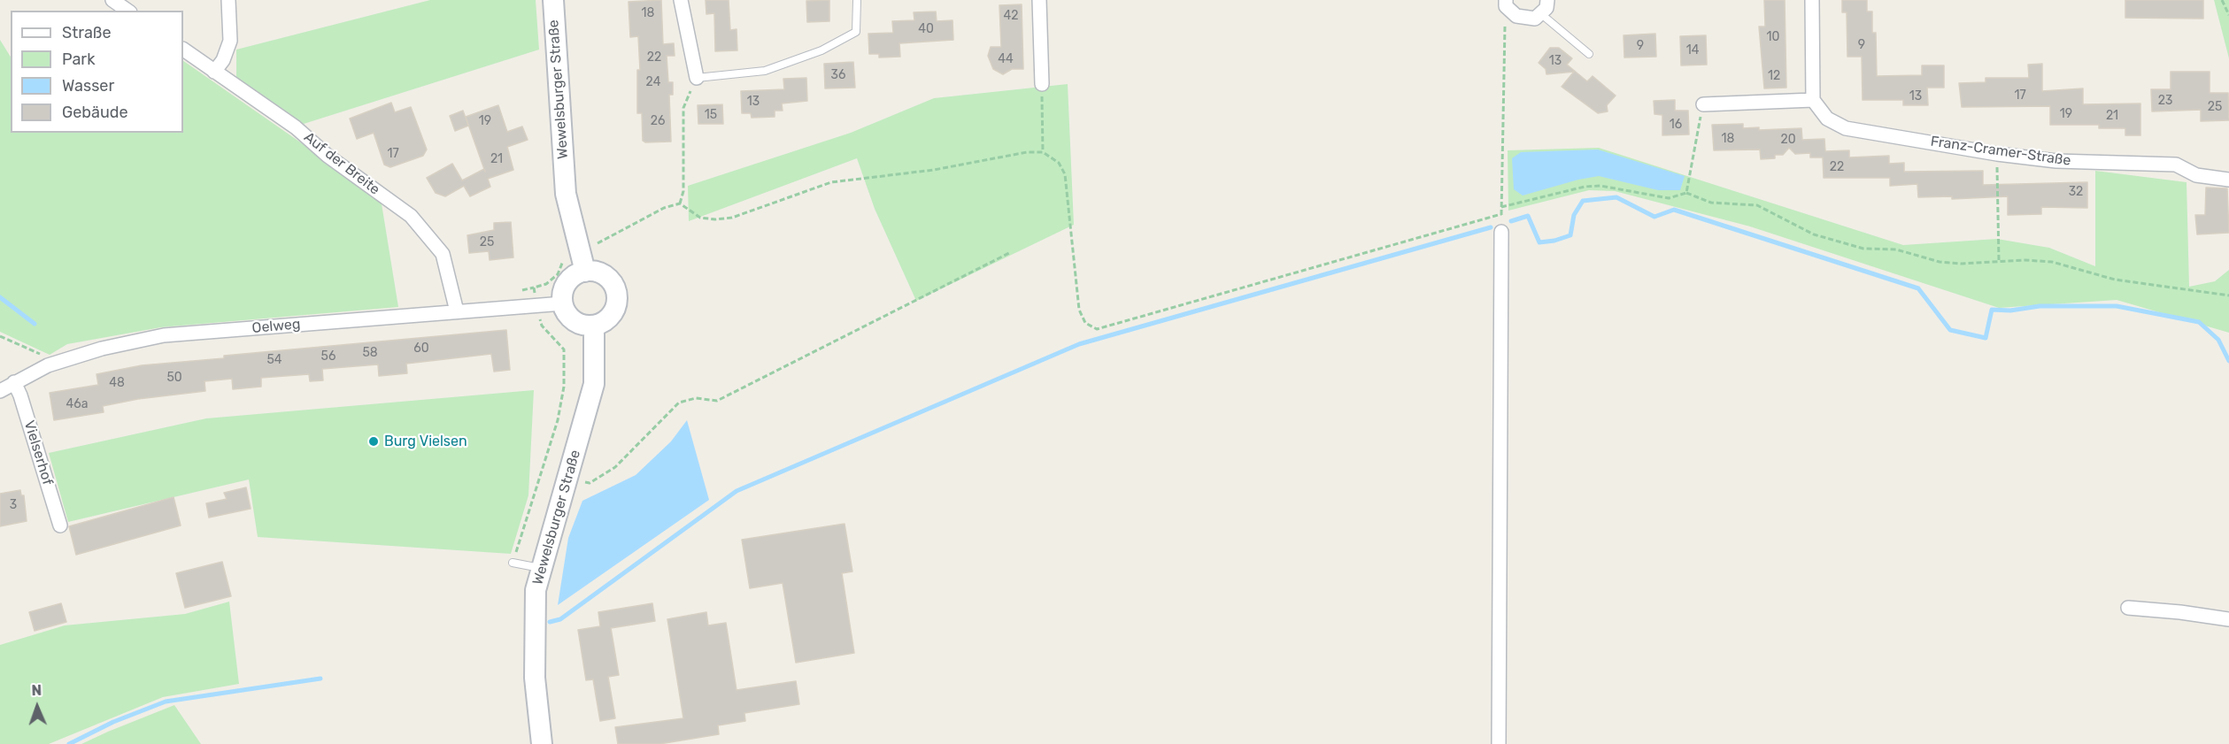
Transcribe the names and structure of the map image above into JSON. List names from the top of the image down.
{
  "streets": {
    "main road": ["Wewelsburger Straße"],
    "street": [
      "Franz-Cramer-Straße",
      "Auf der Breite",
      "Oelweg",
      "Vielserhof"
    ]
  },
  "crossings": [
    ["Wewelsburger Straße", "Oelweg"],
    ["Auf der Breite", "Oelweg"],
    ["Oelweg", "Vielserhof"]
  ],
  "places": ["Burg Vielsen"],
  "house_numbers": [
    "18",
    "42",
    "40",
    "10",
    "9",
    "9",
    "14",
    "22",
    "44",
    "13",
    "36",
    "12",
    "24",
    "17",
    "13",
    "23",
    "13",
    "25",
    "19",
    "15",
    "21",
    "19",
    "26",
    "16",
    "18",
    "20",
    "17",
    "21",
    "22",
    "32",
    "25",
    "60",
    "58",
    "56",
    "54",
    "50",
    "48",
    "46a",
    "3"
  ],
  "legend": [
    "Straße",
    "Park",
    "Wasser",
    "Gebäude"
  ],
  "north": "top"
}
